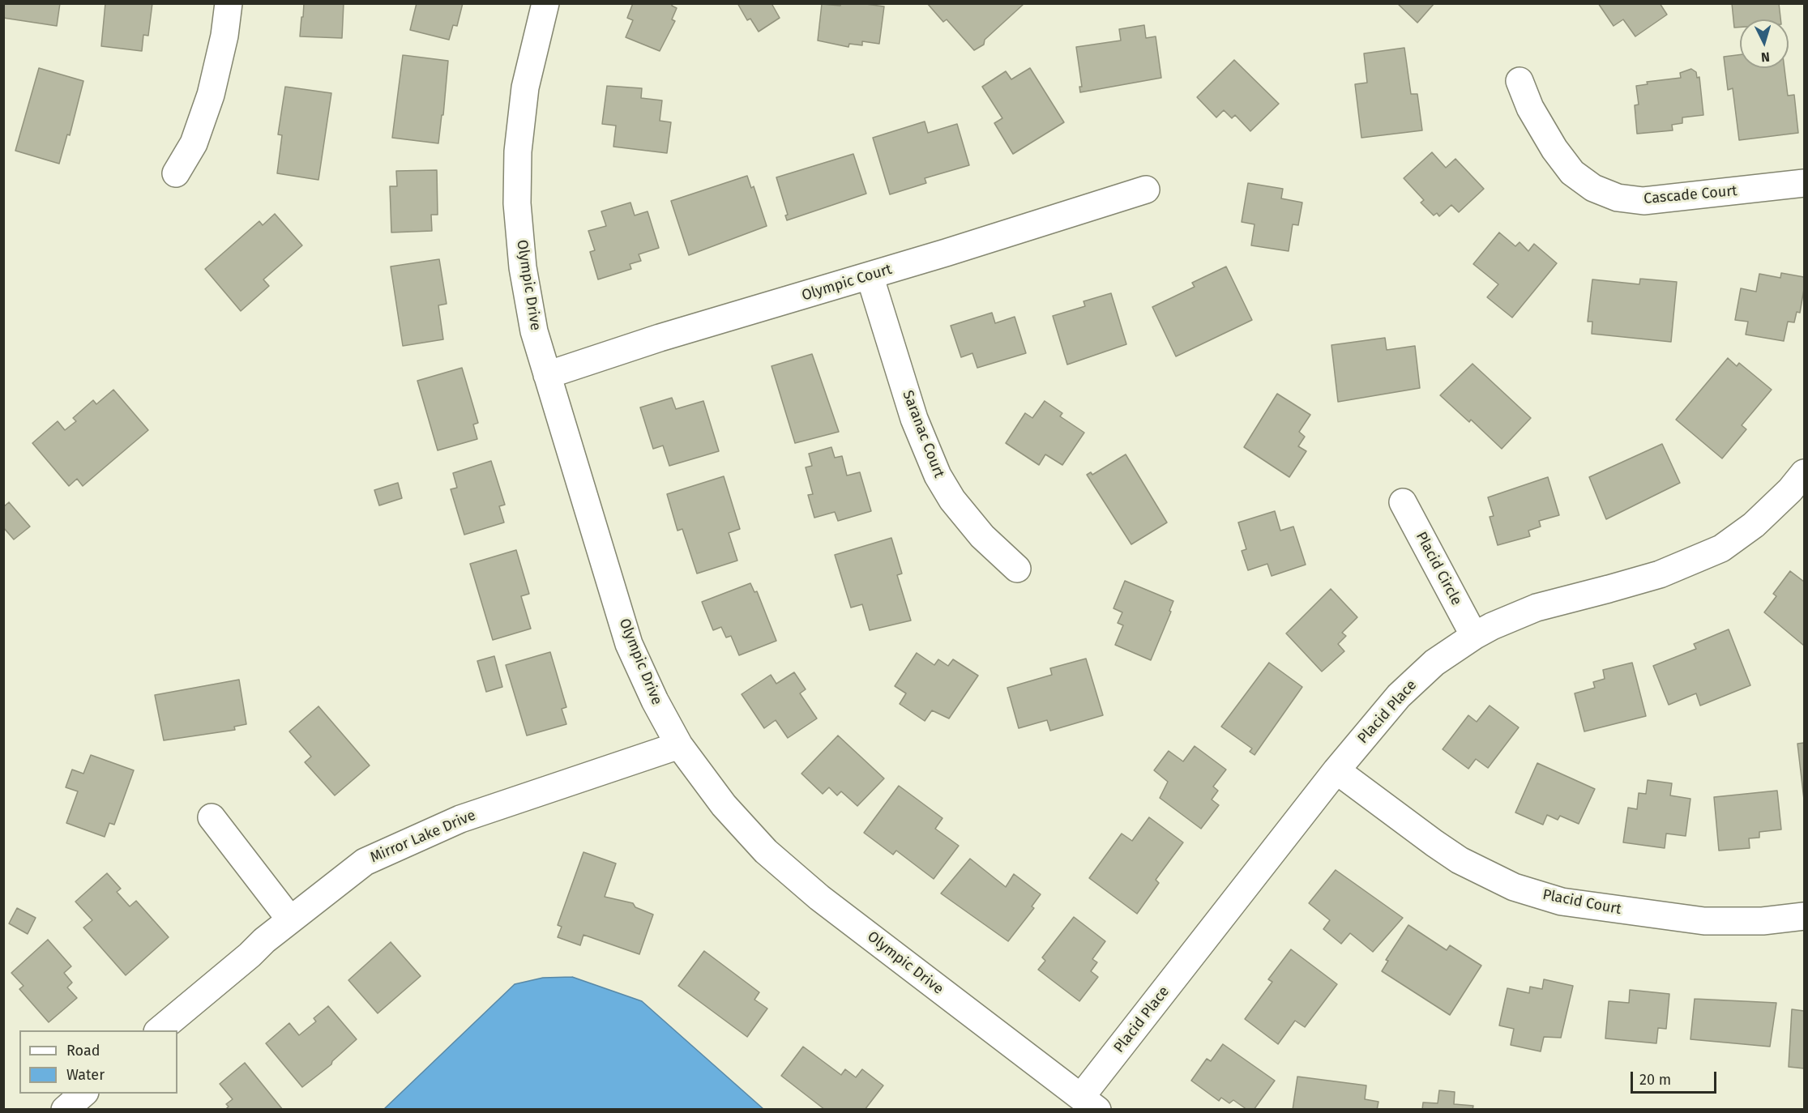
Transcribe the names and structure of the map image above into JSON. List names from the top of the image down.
{
  "streets": {
    "street": [
      "Cascade Court",
      "Olympic Court",
      "Olympic Drive",
      "Saranac Court",
      "Placid Circle",
      "Placid Place",
      "Mirror Lake Drive",
      "Placid Court"
    ]
  },
  "crossings": [
    ["Olympic Court", "Olympic Drive"],
    ["Olympic Court", "Saranac Court"],
    ["Olympic Drive", "Placid Place"],
    ["Olympic Drive", "Mirror Lake Drive"],
    ["Placid Circle", "Placid Place"],
    ["Placid Place", "Placid Court"]
  ],
  "legend": ["Road", "Water"],
  "scale_bar": "20 m",
  "north": "bottom"
}
